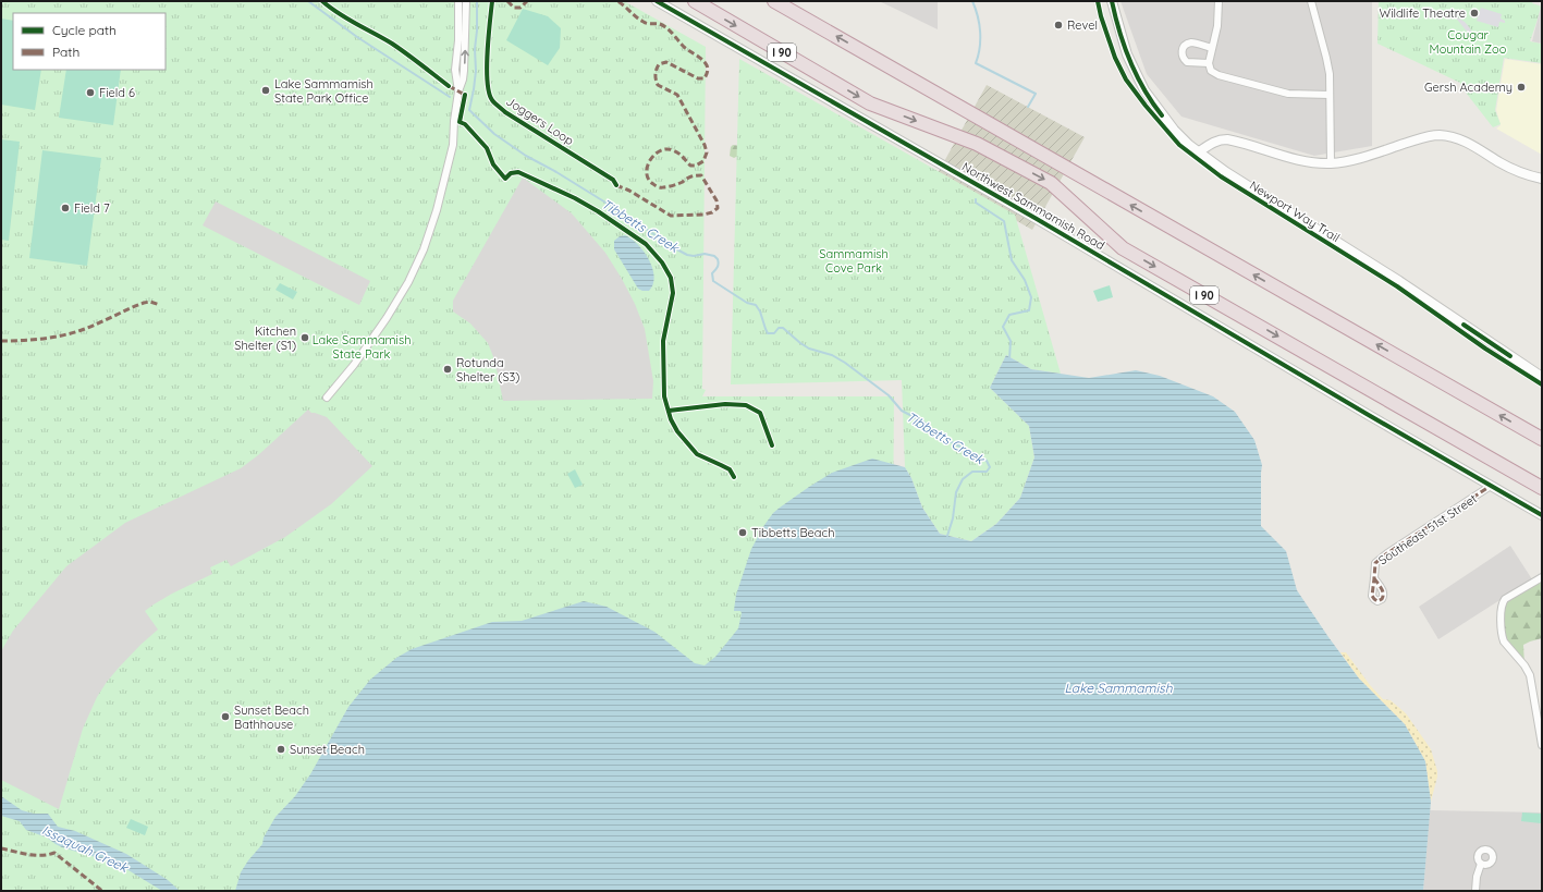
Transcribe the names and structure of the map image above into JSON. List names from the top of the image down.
{
  "streets": {
    "highway": ["I 90"],
    "street": ["Northwest Sammamish Road", "Southeast 51st Street"],
    "cycle path": ["Joggers Loop", "Newport Way Trail"]
  },
  "crossings": [
    ["Northwest Sammamish Road", "Southeast 51st Street"]
  ],
  "water": ["Tibbetts Creek", "Lake Sammamish", "Issaquah Creek"],
  "parks": ["Cougar Mountain Zoo", "Sammamish Cove Park", "Lake Sammamish State Park"],
  "places": [
    "Wildlife Theatre",
    "Revel",
    "Gersh Academy",
    "Lake Sammamish State Park Office",
    "Field 6",
    "Field 7",
    "Kitchen Shelter (S1)",
    "Rotunda Shelter (S3)",
    "Tibbetts Beach",
    "Sunset Beach Bathhouse",
    "Sunset Beach"
  ],
  "legend": ["Cycle path", "Path"]
}
